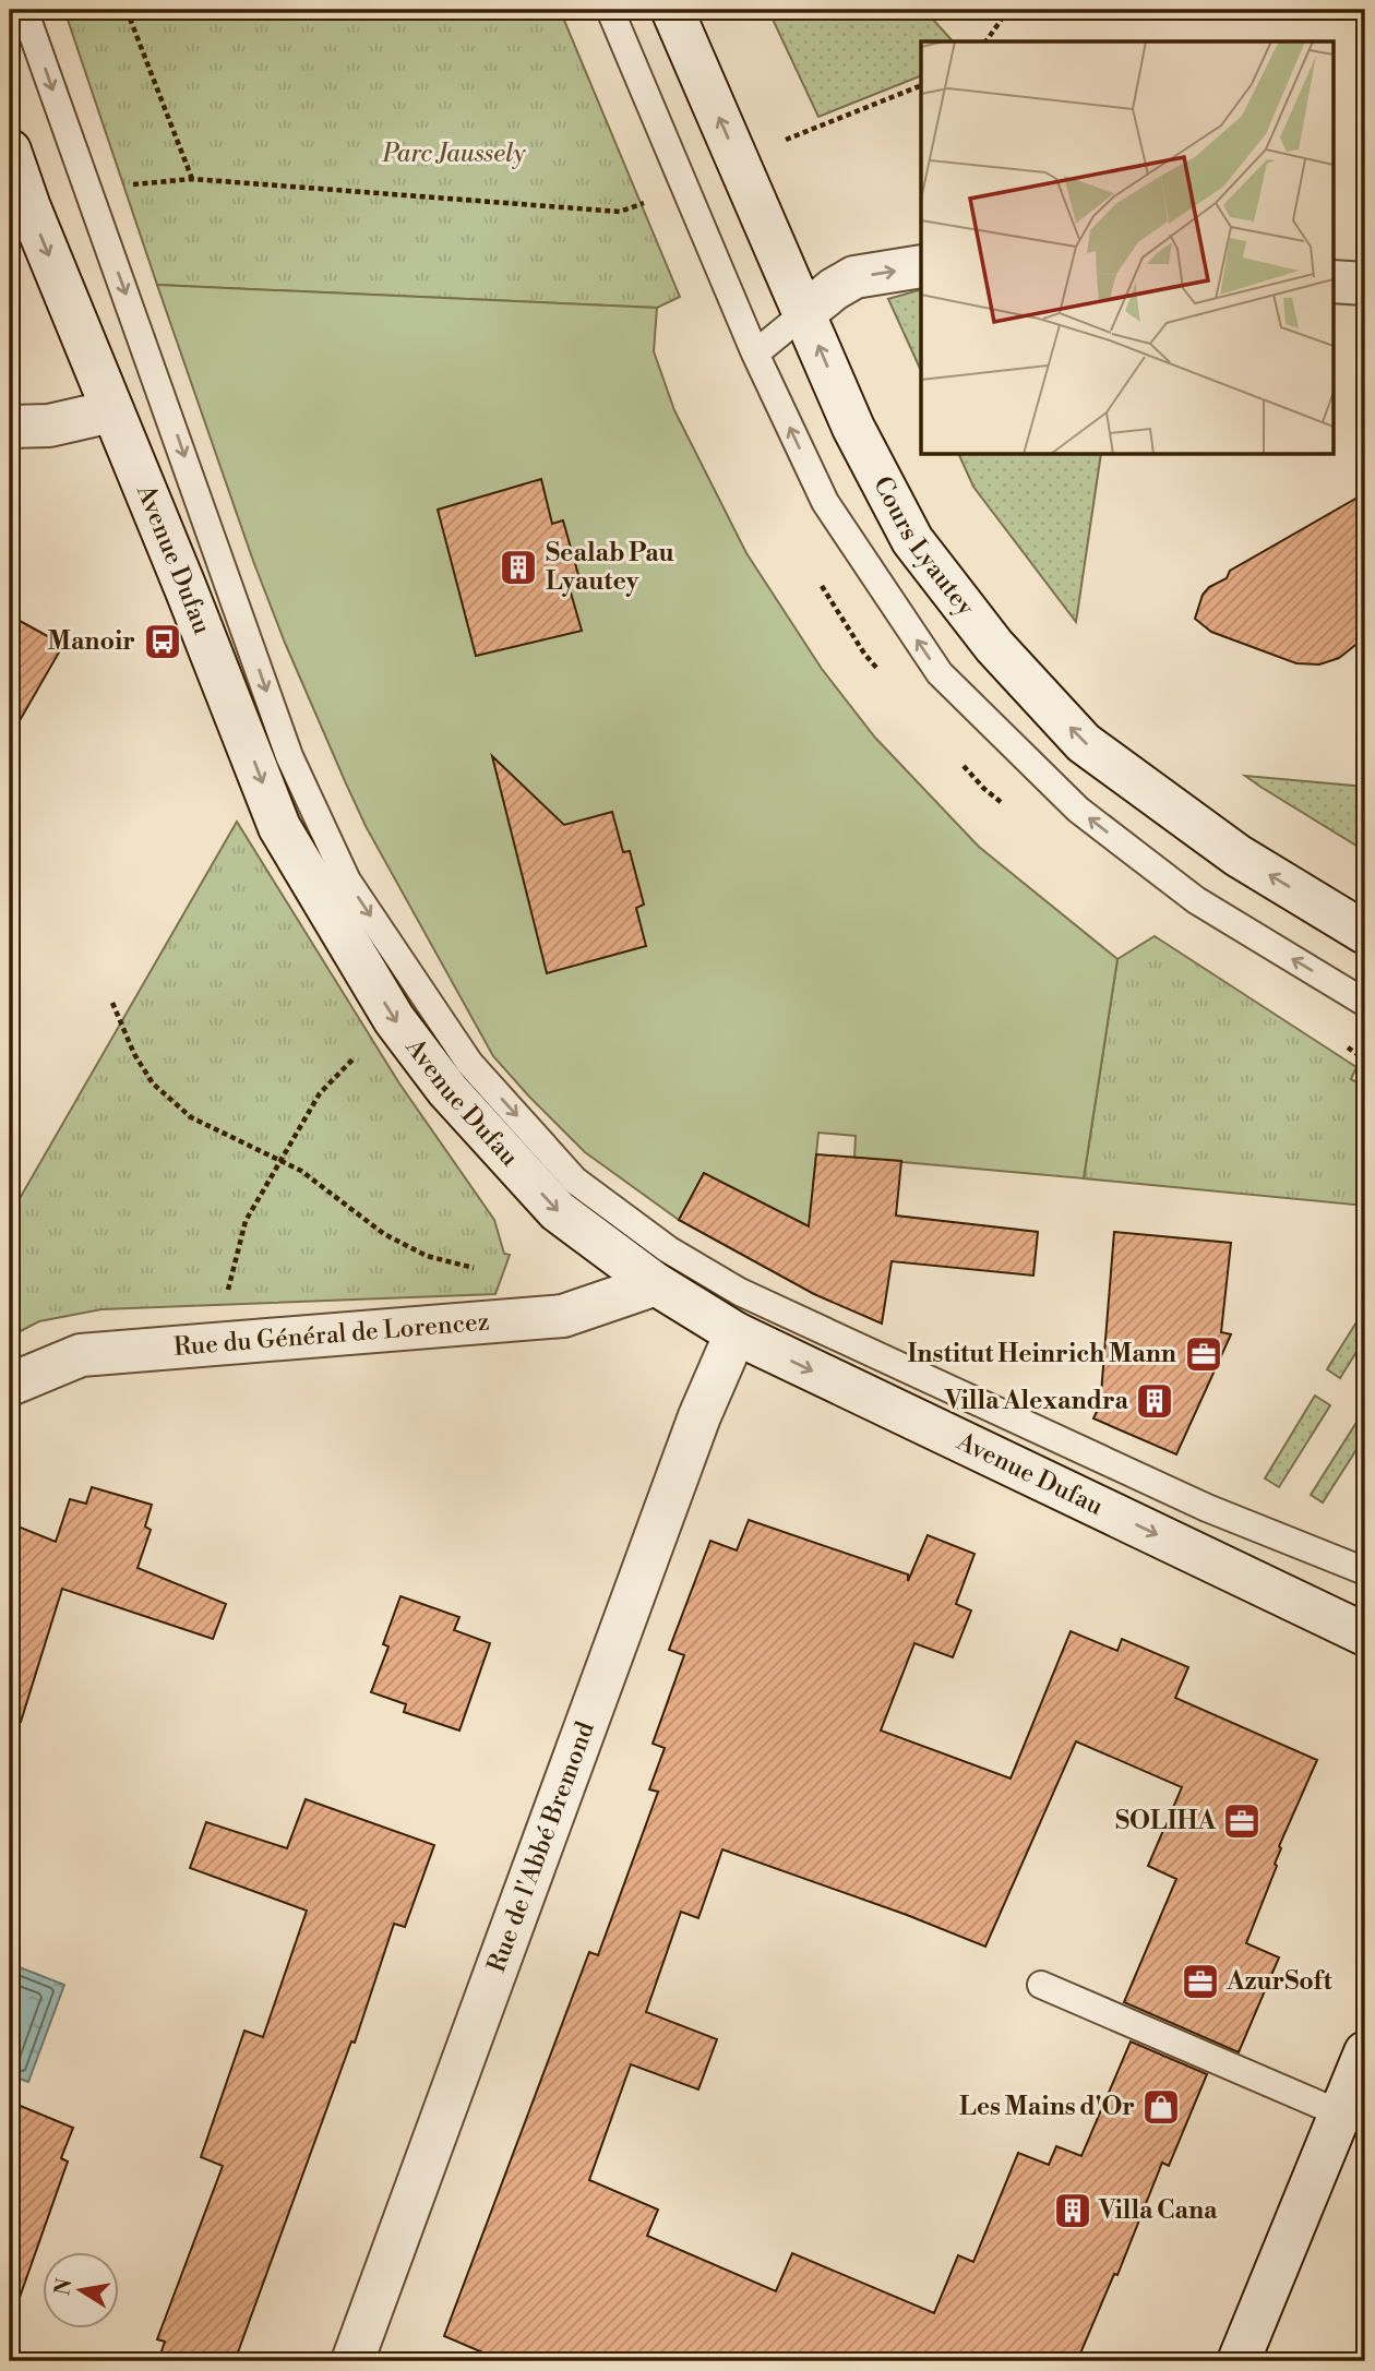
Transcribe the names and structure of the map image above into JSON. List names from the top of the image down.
{
  "streets": {
    "main road": [
      "Cours Lyautey",
      "Avenue Dufau",
      "Rue du Général de Lorencez",
      "Rue de l'Abbé Bremond"
    ]
  },
  "crossings": [
    ["Avenue Dufau", "Rue du Général de Lorencez"],
    ["Avenue Dufau", "Rue de l'Abbé Bremond"]
  ],
  "one_way": ["Cours Lyautey", "Avenue Dufau"],
  "parks": ["Parc Jaussely"],
  "places": {
    "building": ["Sealab Pau Lyautey", "Villa Alexandra", "Villa Cana"],
    "bus stop": ["Manoir"],
    "office": ["Institut Heinrich Mann", "SOLIHA", "AzurSoft"],
    "shop": ["Les Mains d'Or"]
  },
  "north": "left"
}
